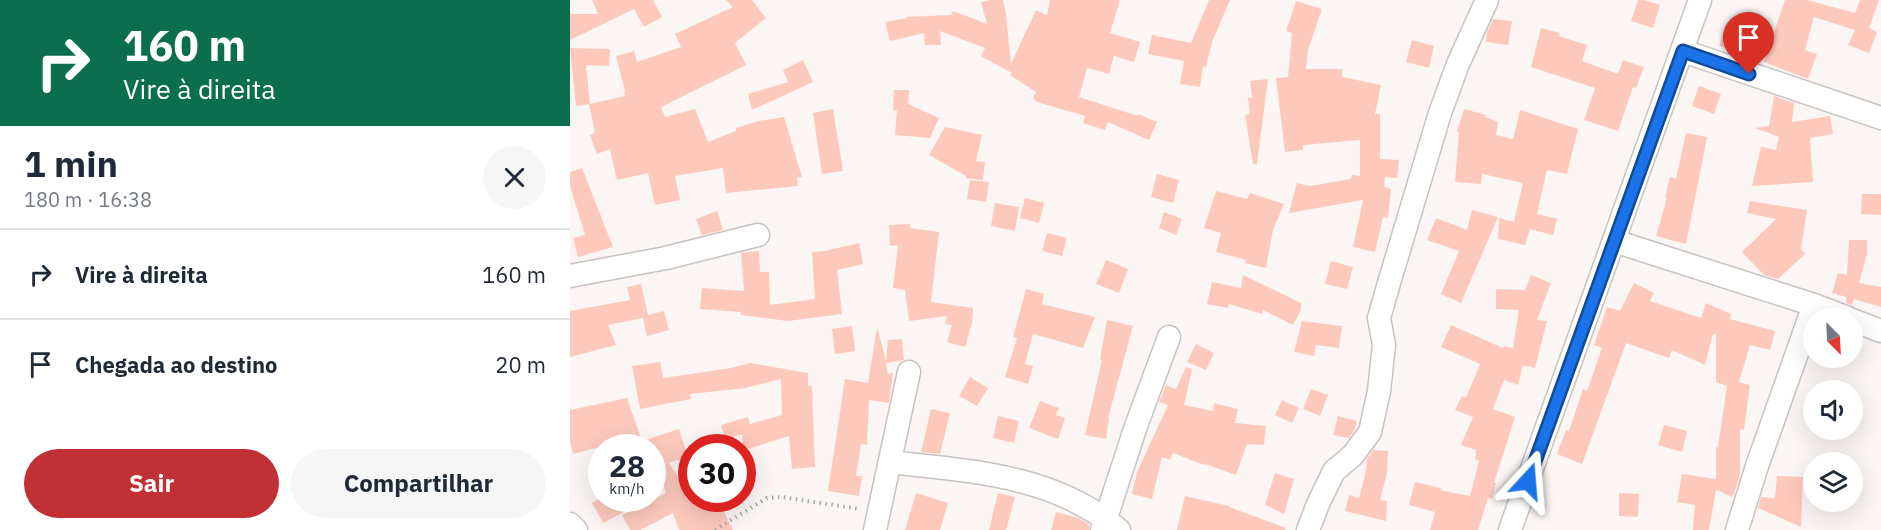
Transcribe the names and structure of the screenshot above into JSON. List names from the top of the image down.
{
  "north": "bottom right",
  "page": {
    "turn": ["160 m", "Vire à direita"],
    "heading": ["1 min", "180 m · 16:38"],
    "list": [
      {
        "name": "Vire à direita",
        "value": "160 m"
      },
      {
        "name": "Chegada ao destino",
        "value": "20 m"
      }
    ],
    "speed": "28 km/h",
    "limit": "30",
    "buttons": ["Sair", "Compartilhar"]
  }
}
